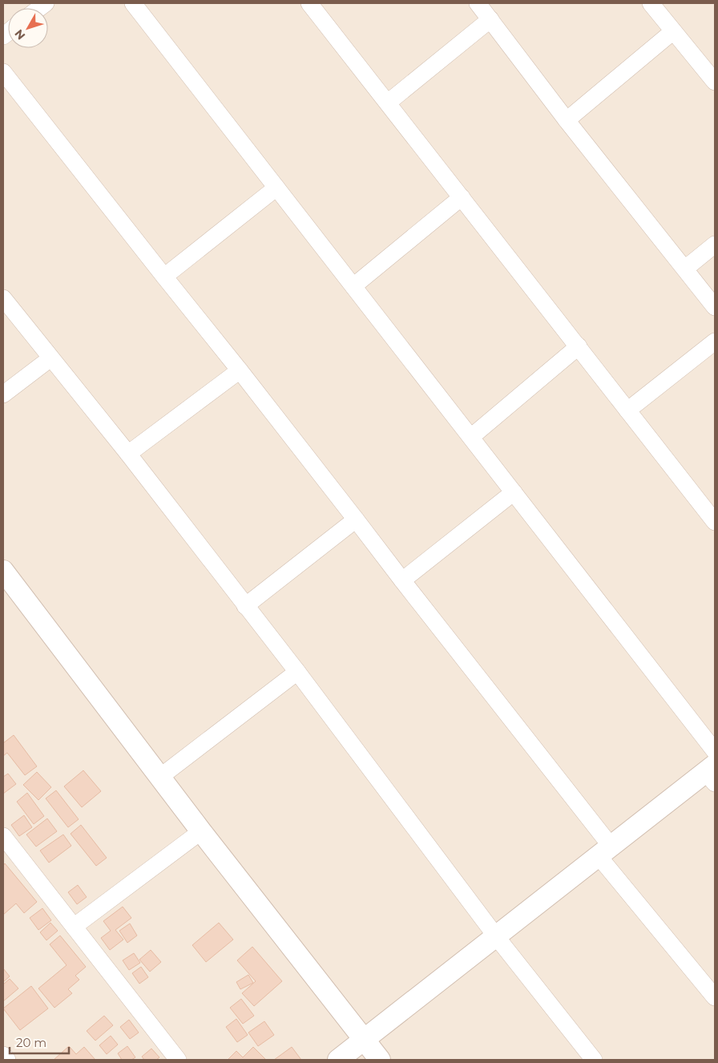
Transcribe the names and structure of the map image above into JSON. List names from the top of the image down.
{
  "scale_bar": "20 m",
  "north": "bottom left"
}
